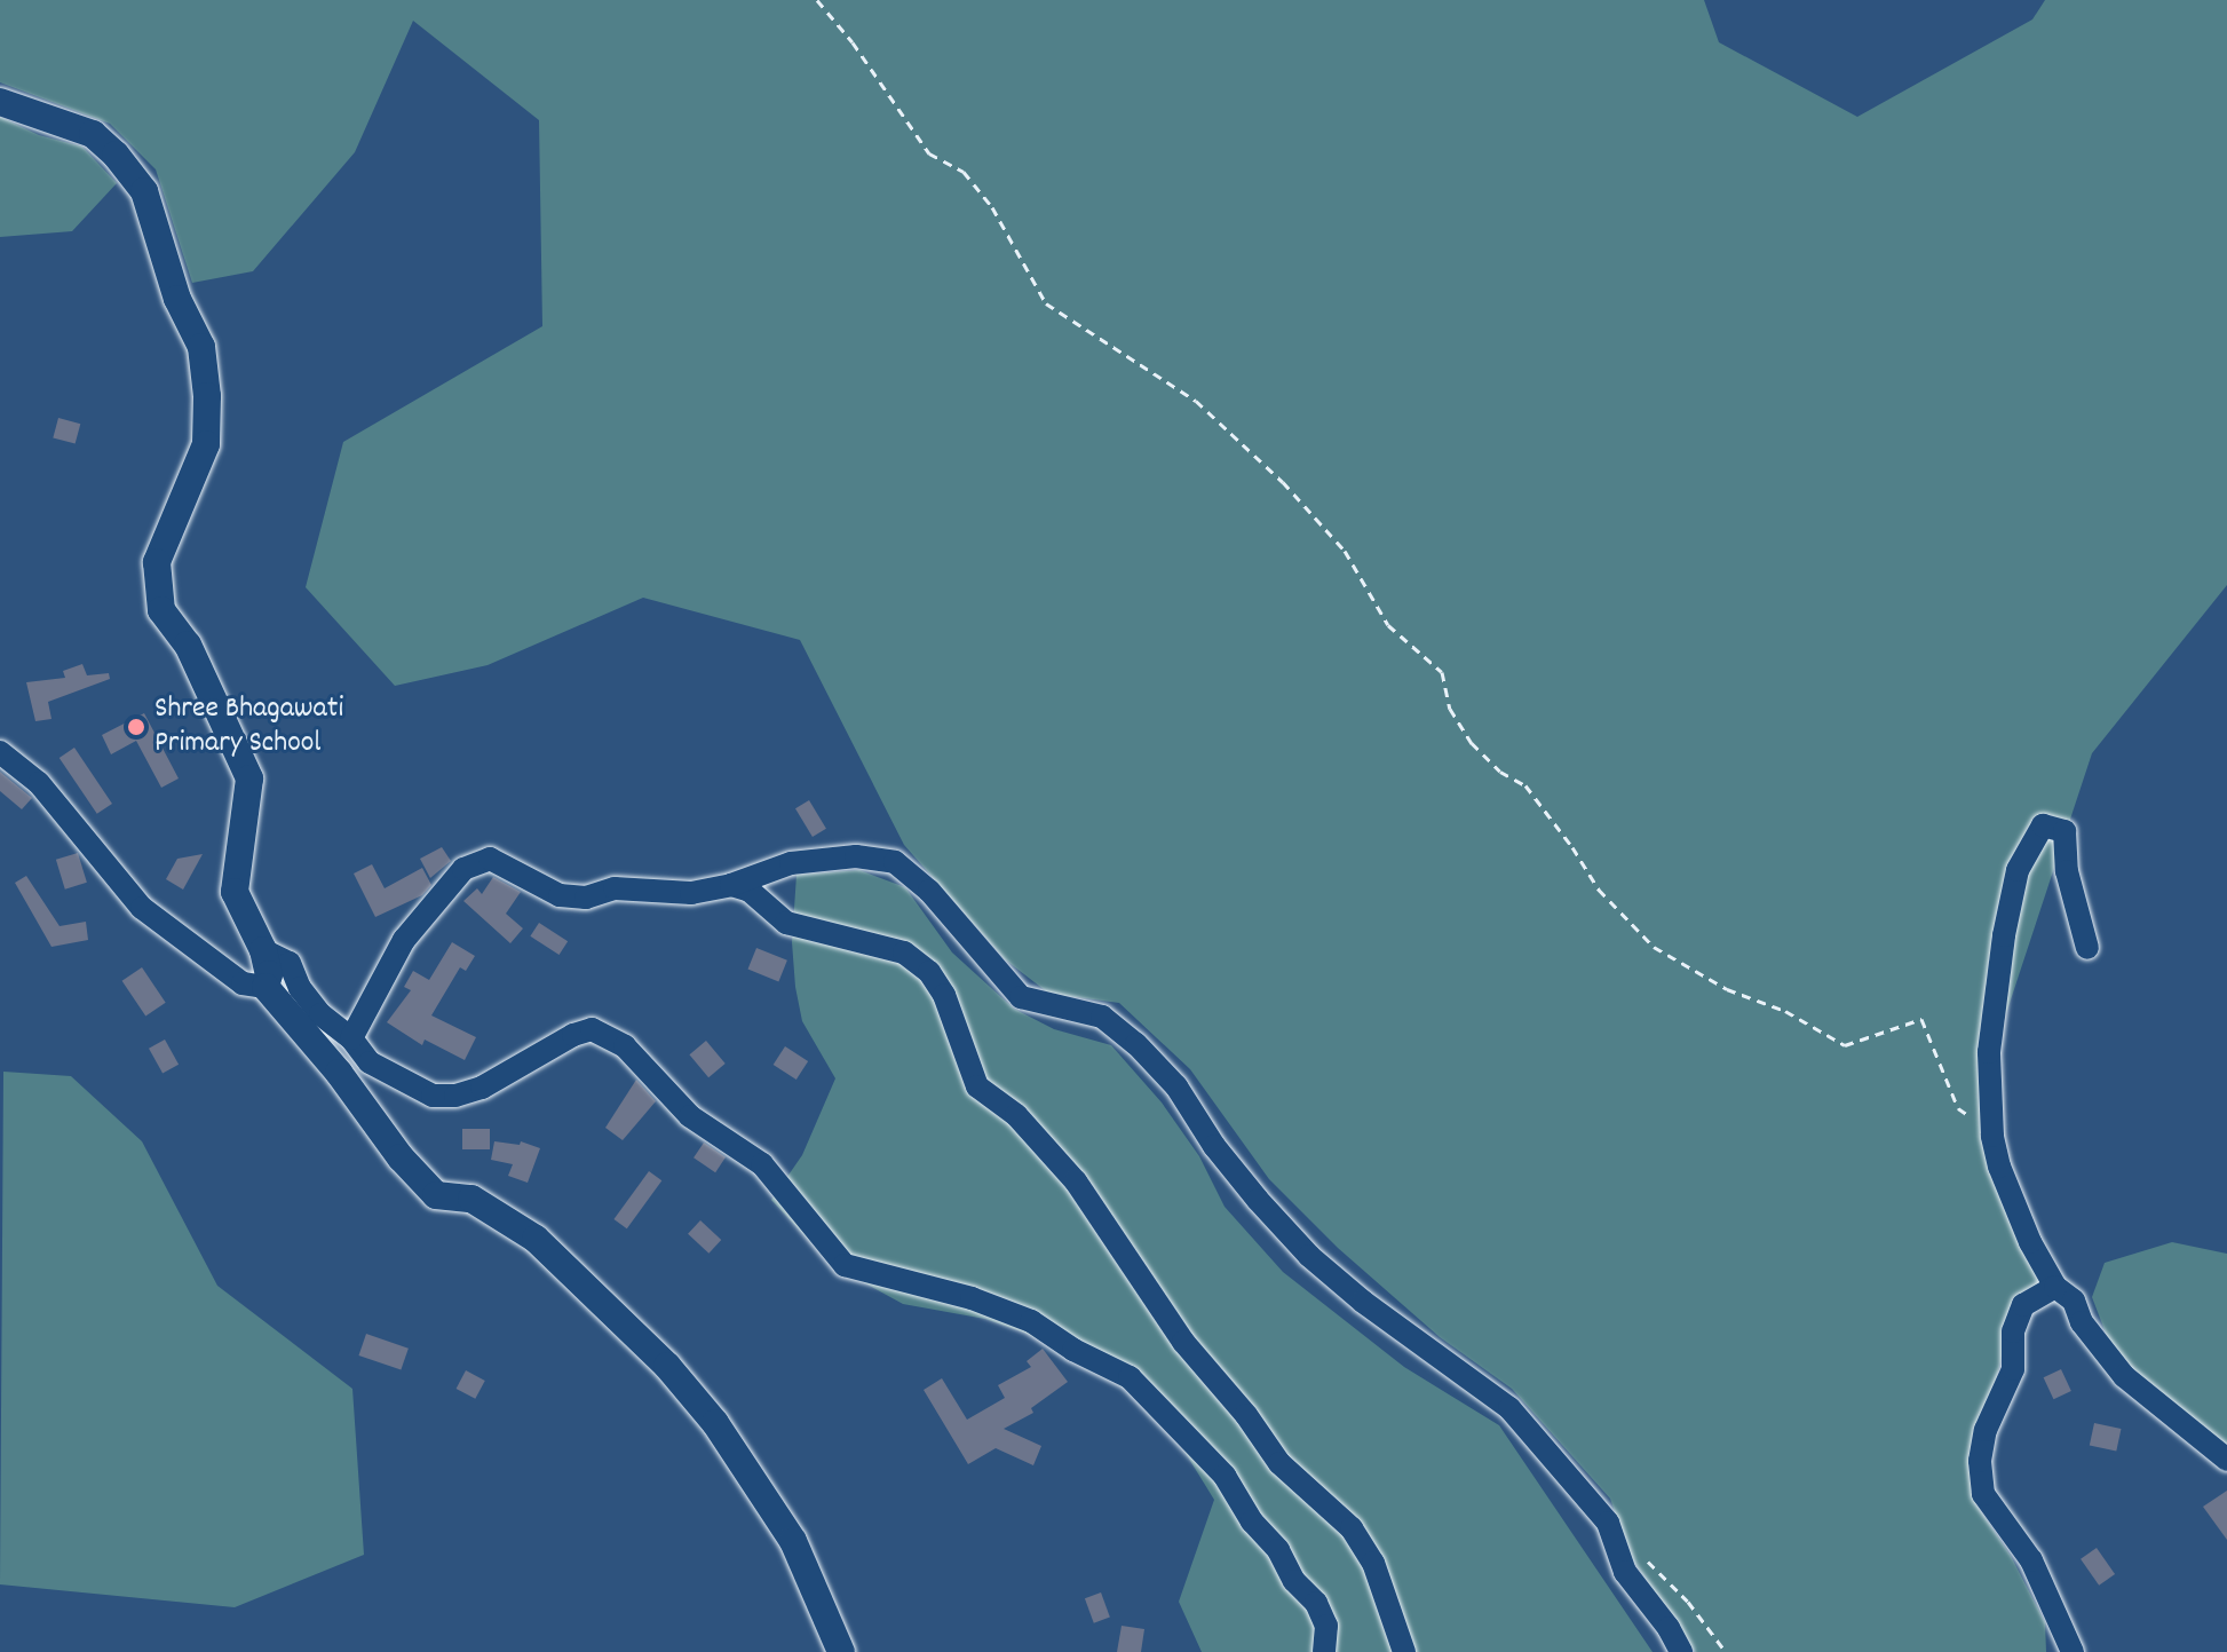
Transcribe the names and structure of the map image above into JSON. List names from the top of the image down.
{
  "places": ["Shree Bhagawati Primary School"]
}
